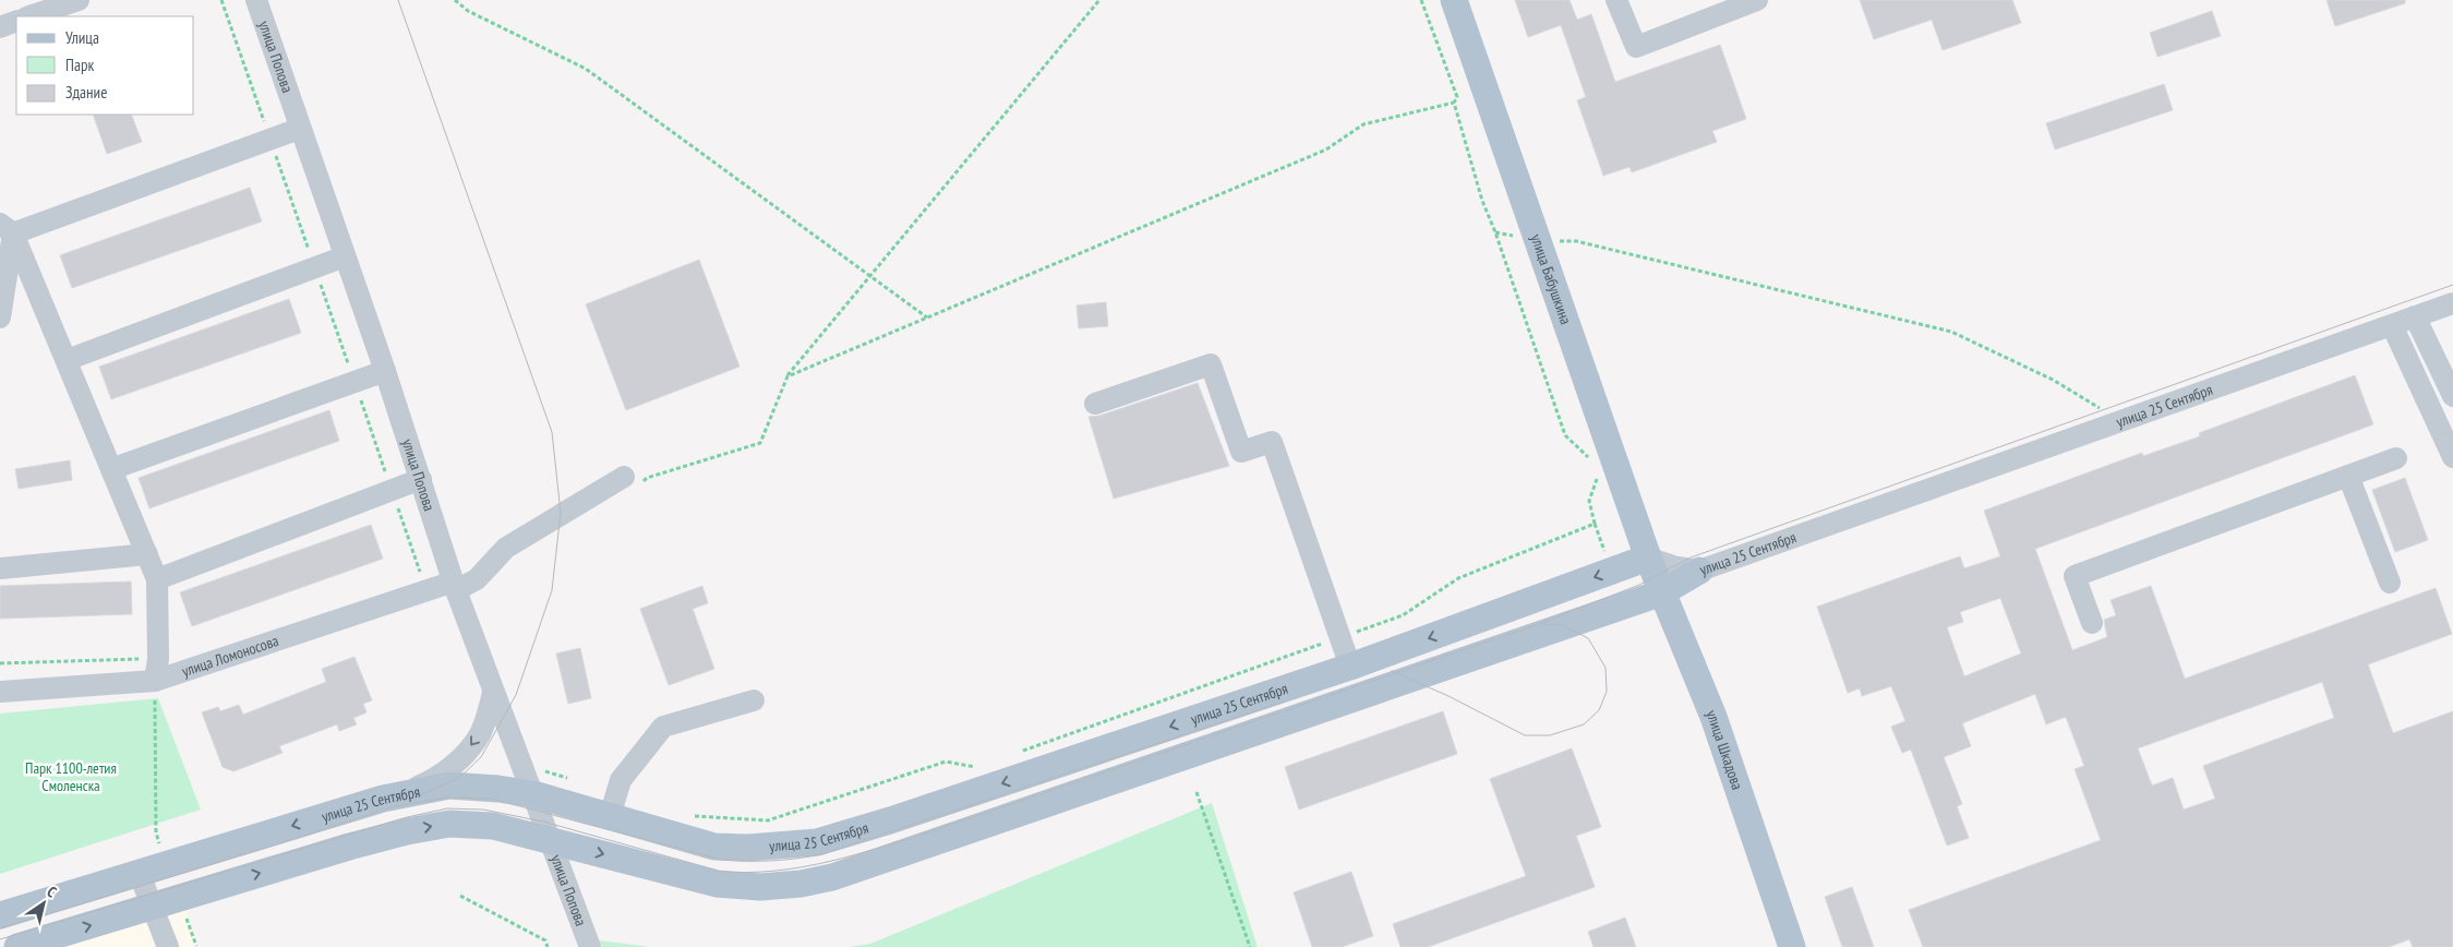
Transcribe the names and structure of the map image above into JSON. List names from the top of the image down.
{
  "streets": {
    "main road": ["улица Бабушкина", "улица 25 Сентября", "улица Шкадова"],
    "street": ["улица Попова", "улица Ломоносова"]
  },
  "crossings": [
    ["улица Попова", "улица 25 Сентября"],
    ["улица Попова", "улица Ломоносова"],
    ["улица Бабушкина", "улица 25 Сентября"],
    ["улица Бабушкина", "улица Шкадова"],
    ["улица 25 Сентября", "улица Шкадова"]
  ],
  "one_way": ["улица 25 Сентября"],
  "parks": ["Парк 1100-летия Смоленска"],
  "legend": ["Улица", "Парк", "Здание"],
  "north": "top right"
}
